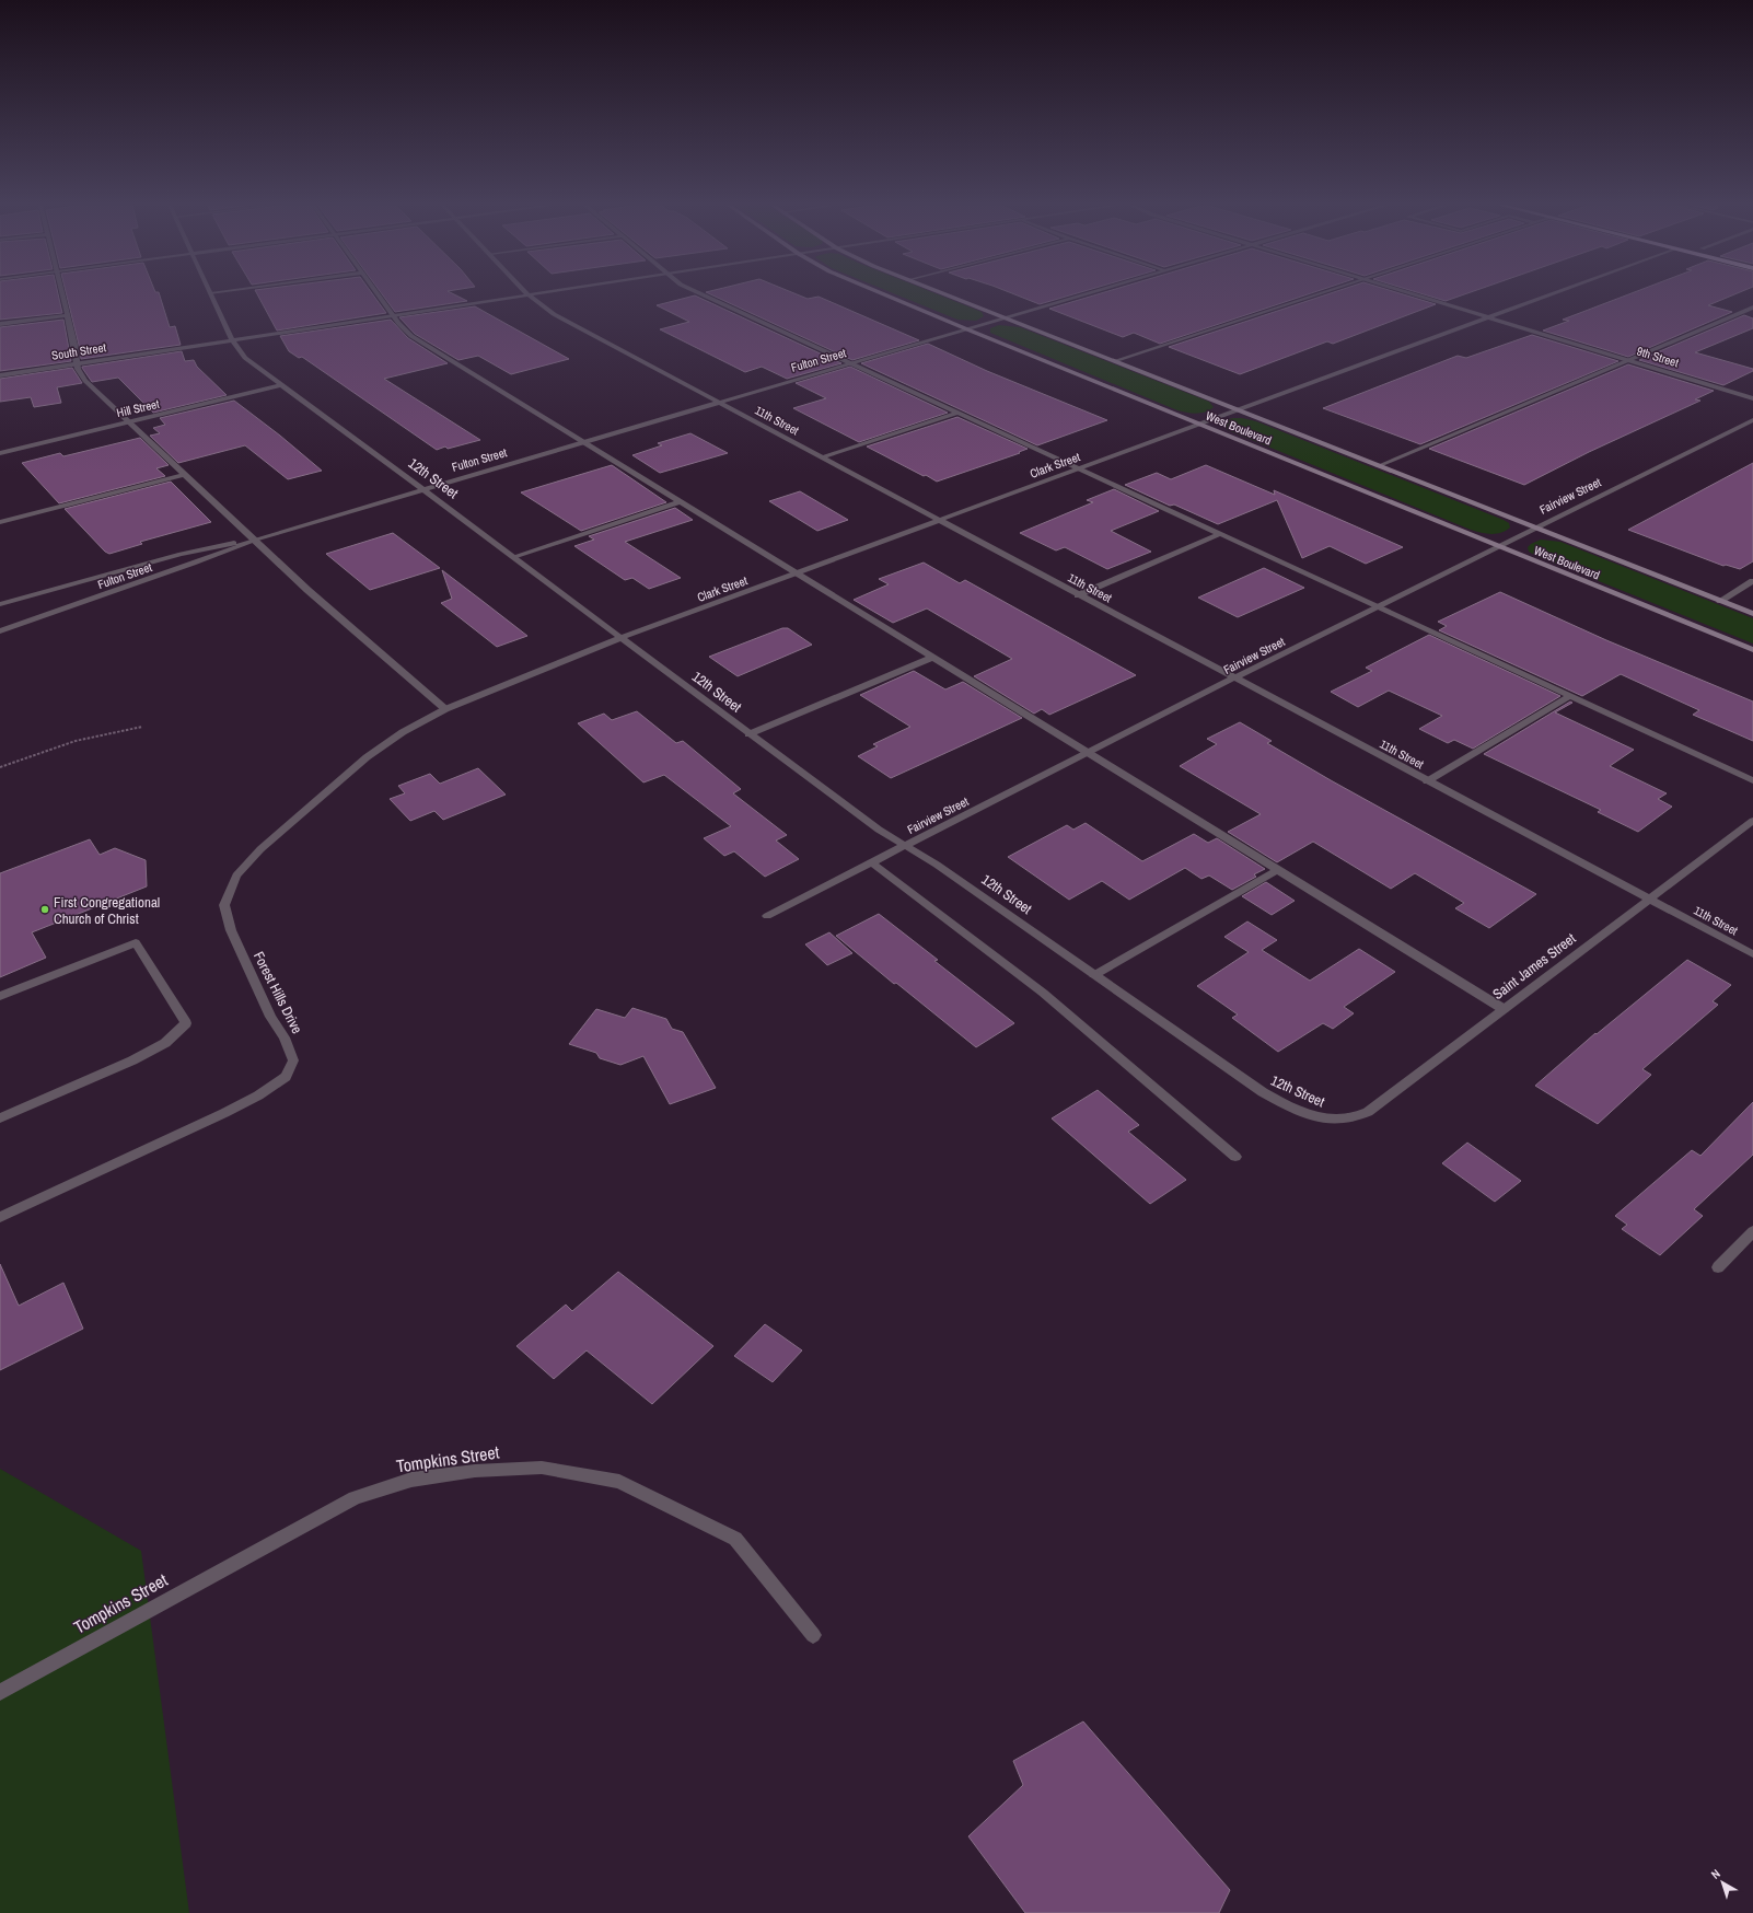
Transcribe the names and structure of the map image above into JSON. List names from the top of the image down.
{
  "streets": {
    "street": [
      "South Street",
      "9th Street",
      "Fulton Street",
      "Hill Street",
      "11th Street",
      "West Boulevard",
      "Clark Street",
      "12th Street",
      "Fairview Street",
      "Saint James Street",
      "Forest Hills Drive",
      "Tompkins Street"
    ]
  },
  "crossings": [
    ["South Street", "11th Street"],
    ["South Street", "12th Street"],
    ["9th Street", "Clark Street"],
    ["Fulton Street", "11th Street"],
    ["Fulton Street", "West Boulevard"],
    ["Fulton Street", "12th Street"],
    ["Hill Street", "12th Street"],
    ["11th Street", "Clark Street"],
    ["11th Street", "Fairview Street"],
    ["11th Street", "Saint James Street"],
    ["West Boulevard", "Clark Street"],
    ["West Boulevard", "Fairview Street"],
    ["Clark Street", "12th Street"],
    ["Clark Street", "Forest Hills Drive"],
    ["12th Street", "Fairview Street"],
    ["12th Street", "Saint James Street"]
  ],
  "places": ["First Congregational Church of Christ"],
  "north": "top left"
}
